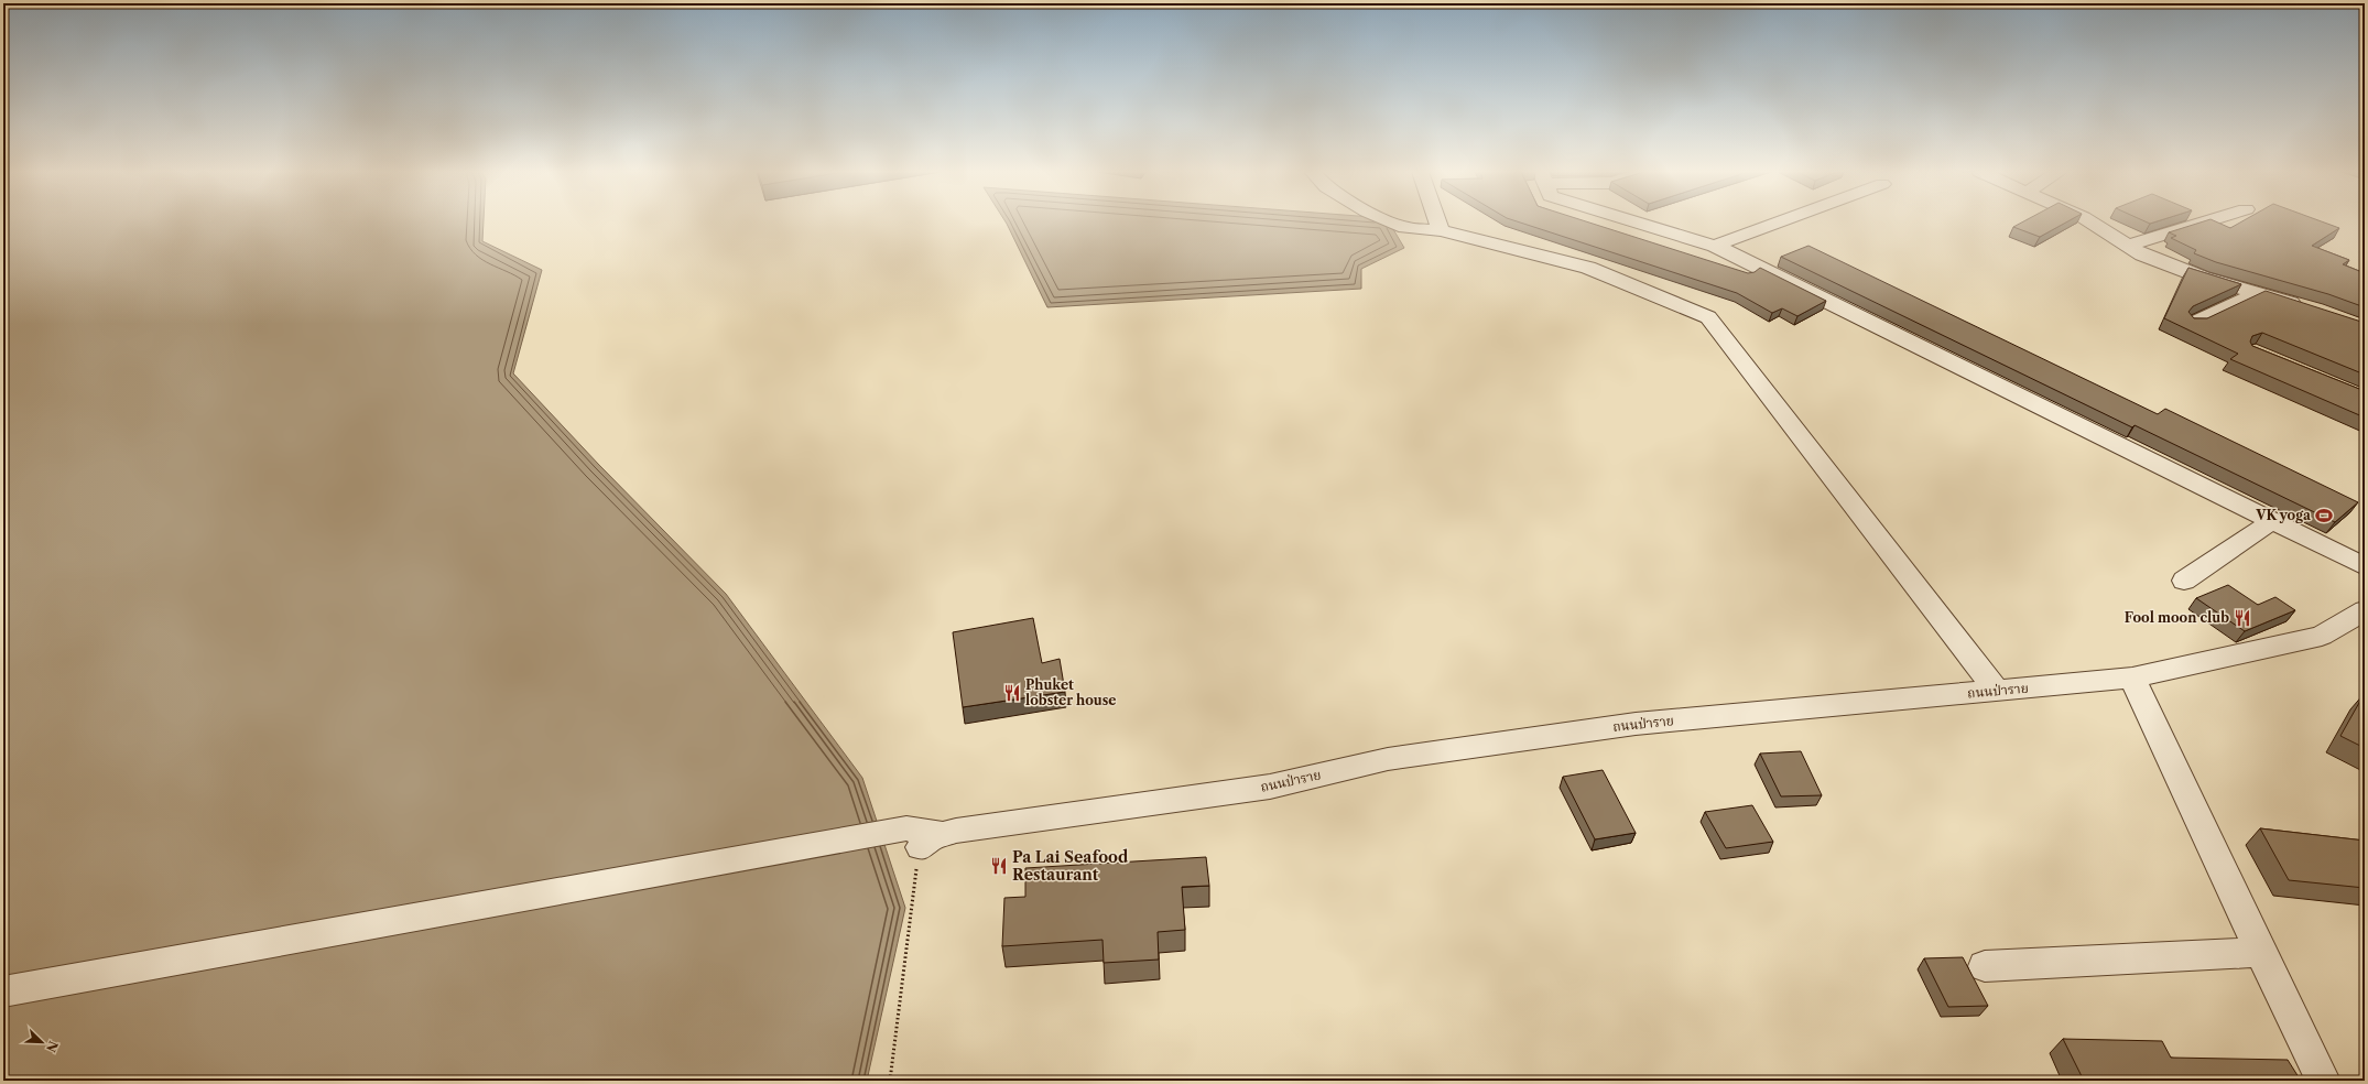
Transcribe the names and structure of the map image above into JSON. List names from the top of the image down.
{
  "streets": {
    "street": ["ถนนป่าราย"]
  },
  "places": {
    "sports": ["VK yoga"],
    "restaurant": ["Fool moon club", "Phuket lobster house", "Pa Lai Seafood Restaurant"]
  },
  "north": "bottom right"
}
